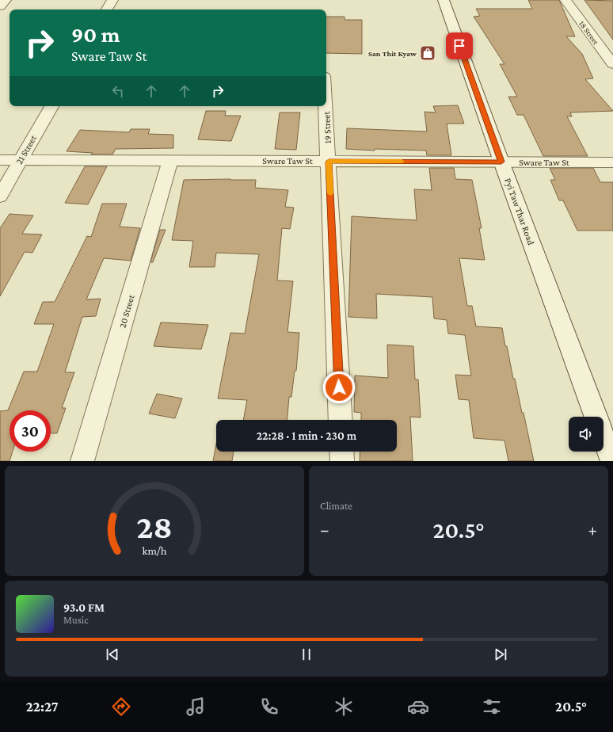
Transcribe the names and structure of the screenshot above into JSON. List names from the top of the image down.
{
  "streets": {
    "street": [
      "18 Street",
      "19 Street",
      "21 Street",
      "Sware Taw St",
      "Pyi Taw Thar Road",
      "20 Street"
    ]
  },
  "crossings": [
    ["19 Street", "Sware Taw St"],
    ["21 Street", "Sware Taw St"],
    ["Sware Taw St", "Pyi Taw Thar Road"],
    ["Sware Taw St", "20 Street"]
  ],
  "places": {
    "shop": ["San Thit Kyaw"]
  },
  "page": {
    "turn": ["90 m", "Sware Taw St"],
    "limit": "30",
    "trip": "22:28 · 1 min · 230 m",
    "tile": "Climate",
    "heat": ["−", "20.5°", "+"],
    "song": ["93.0 FM", "Music"],
    "tabs": ["22:27", "20.5°"],
    "gauge": ["28", "km/h"]
  }
}
